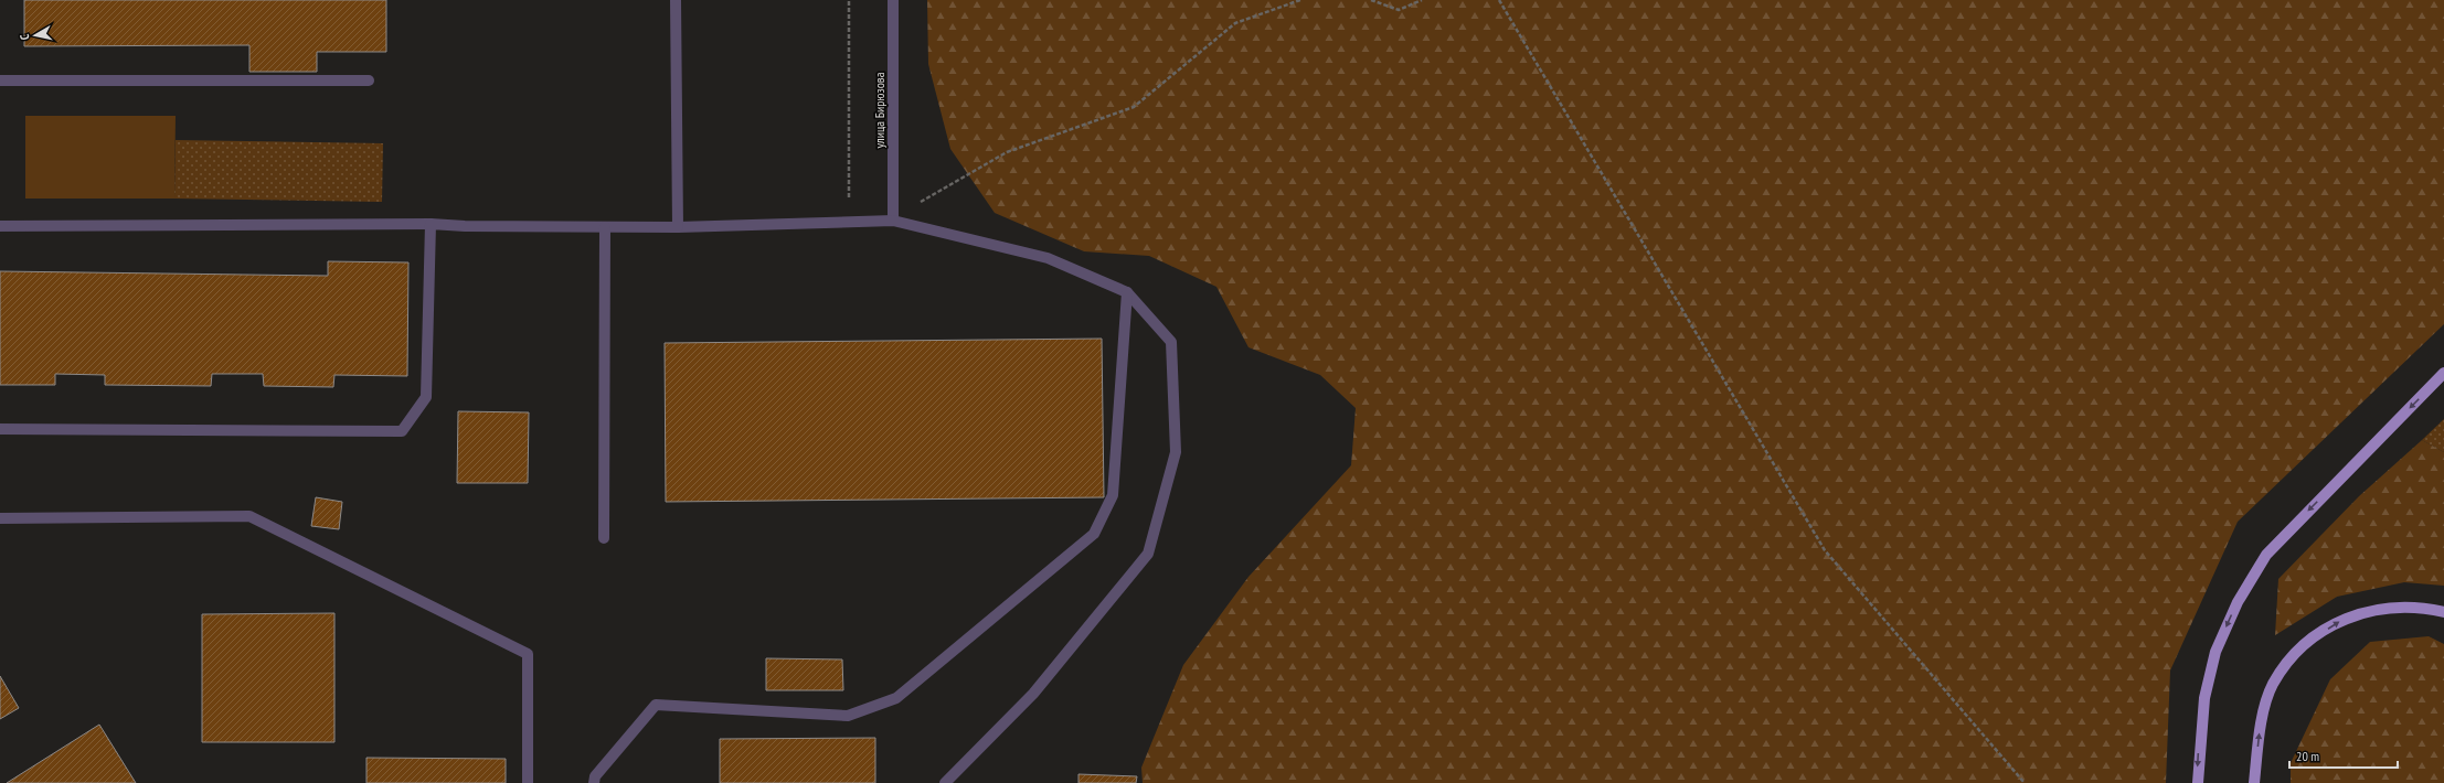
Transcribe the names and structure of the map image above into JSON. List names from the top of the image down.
{
  "streets": {
    "street": ["улица Бирюзова"]
  },
  "scale_bar": "20 m",
  "north": "left"
}
